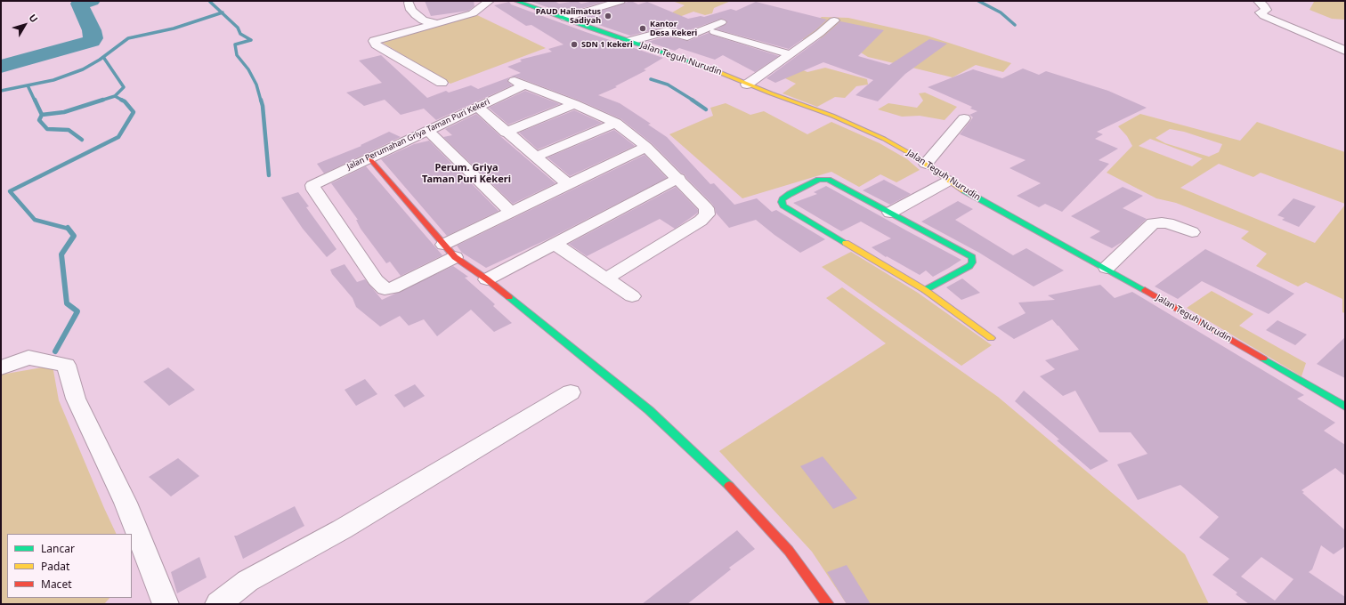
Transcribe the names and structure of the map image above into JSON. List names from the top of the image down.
{
  "streets": {
    "street": ["Jalan Teguh Nurudin", "Jalan Perumahan Griya Taman Puri Kekeri"]
  },
  "districts": ["Perum. Griya Taman Puri Kekeri"],
  "places": ["PAUD Halimatus Sadiyah", "Kantor Desa Kekeri", "SDN 1 Kekeri"],
  "legend": ["Lancar", "Padat", "Macet"],
  "north": "top right"
}
